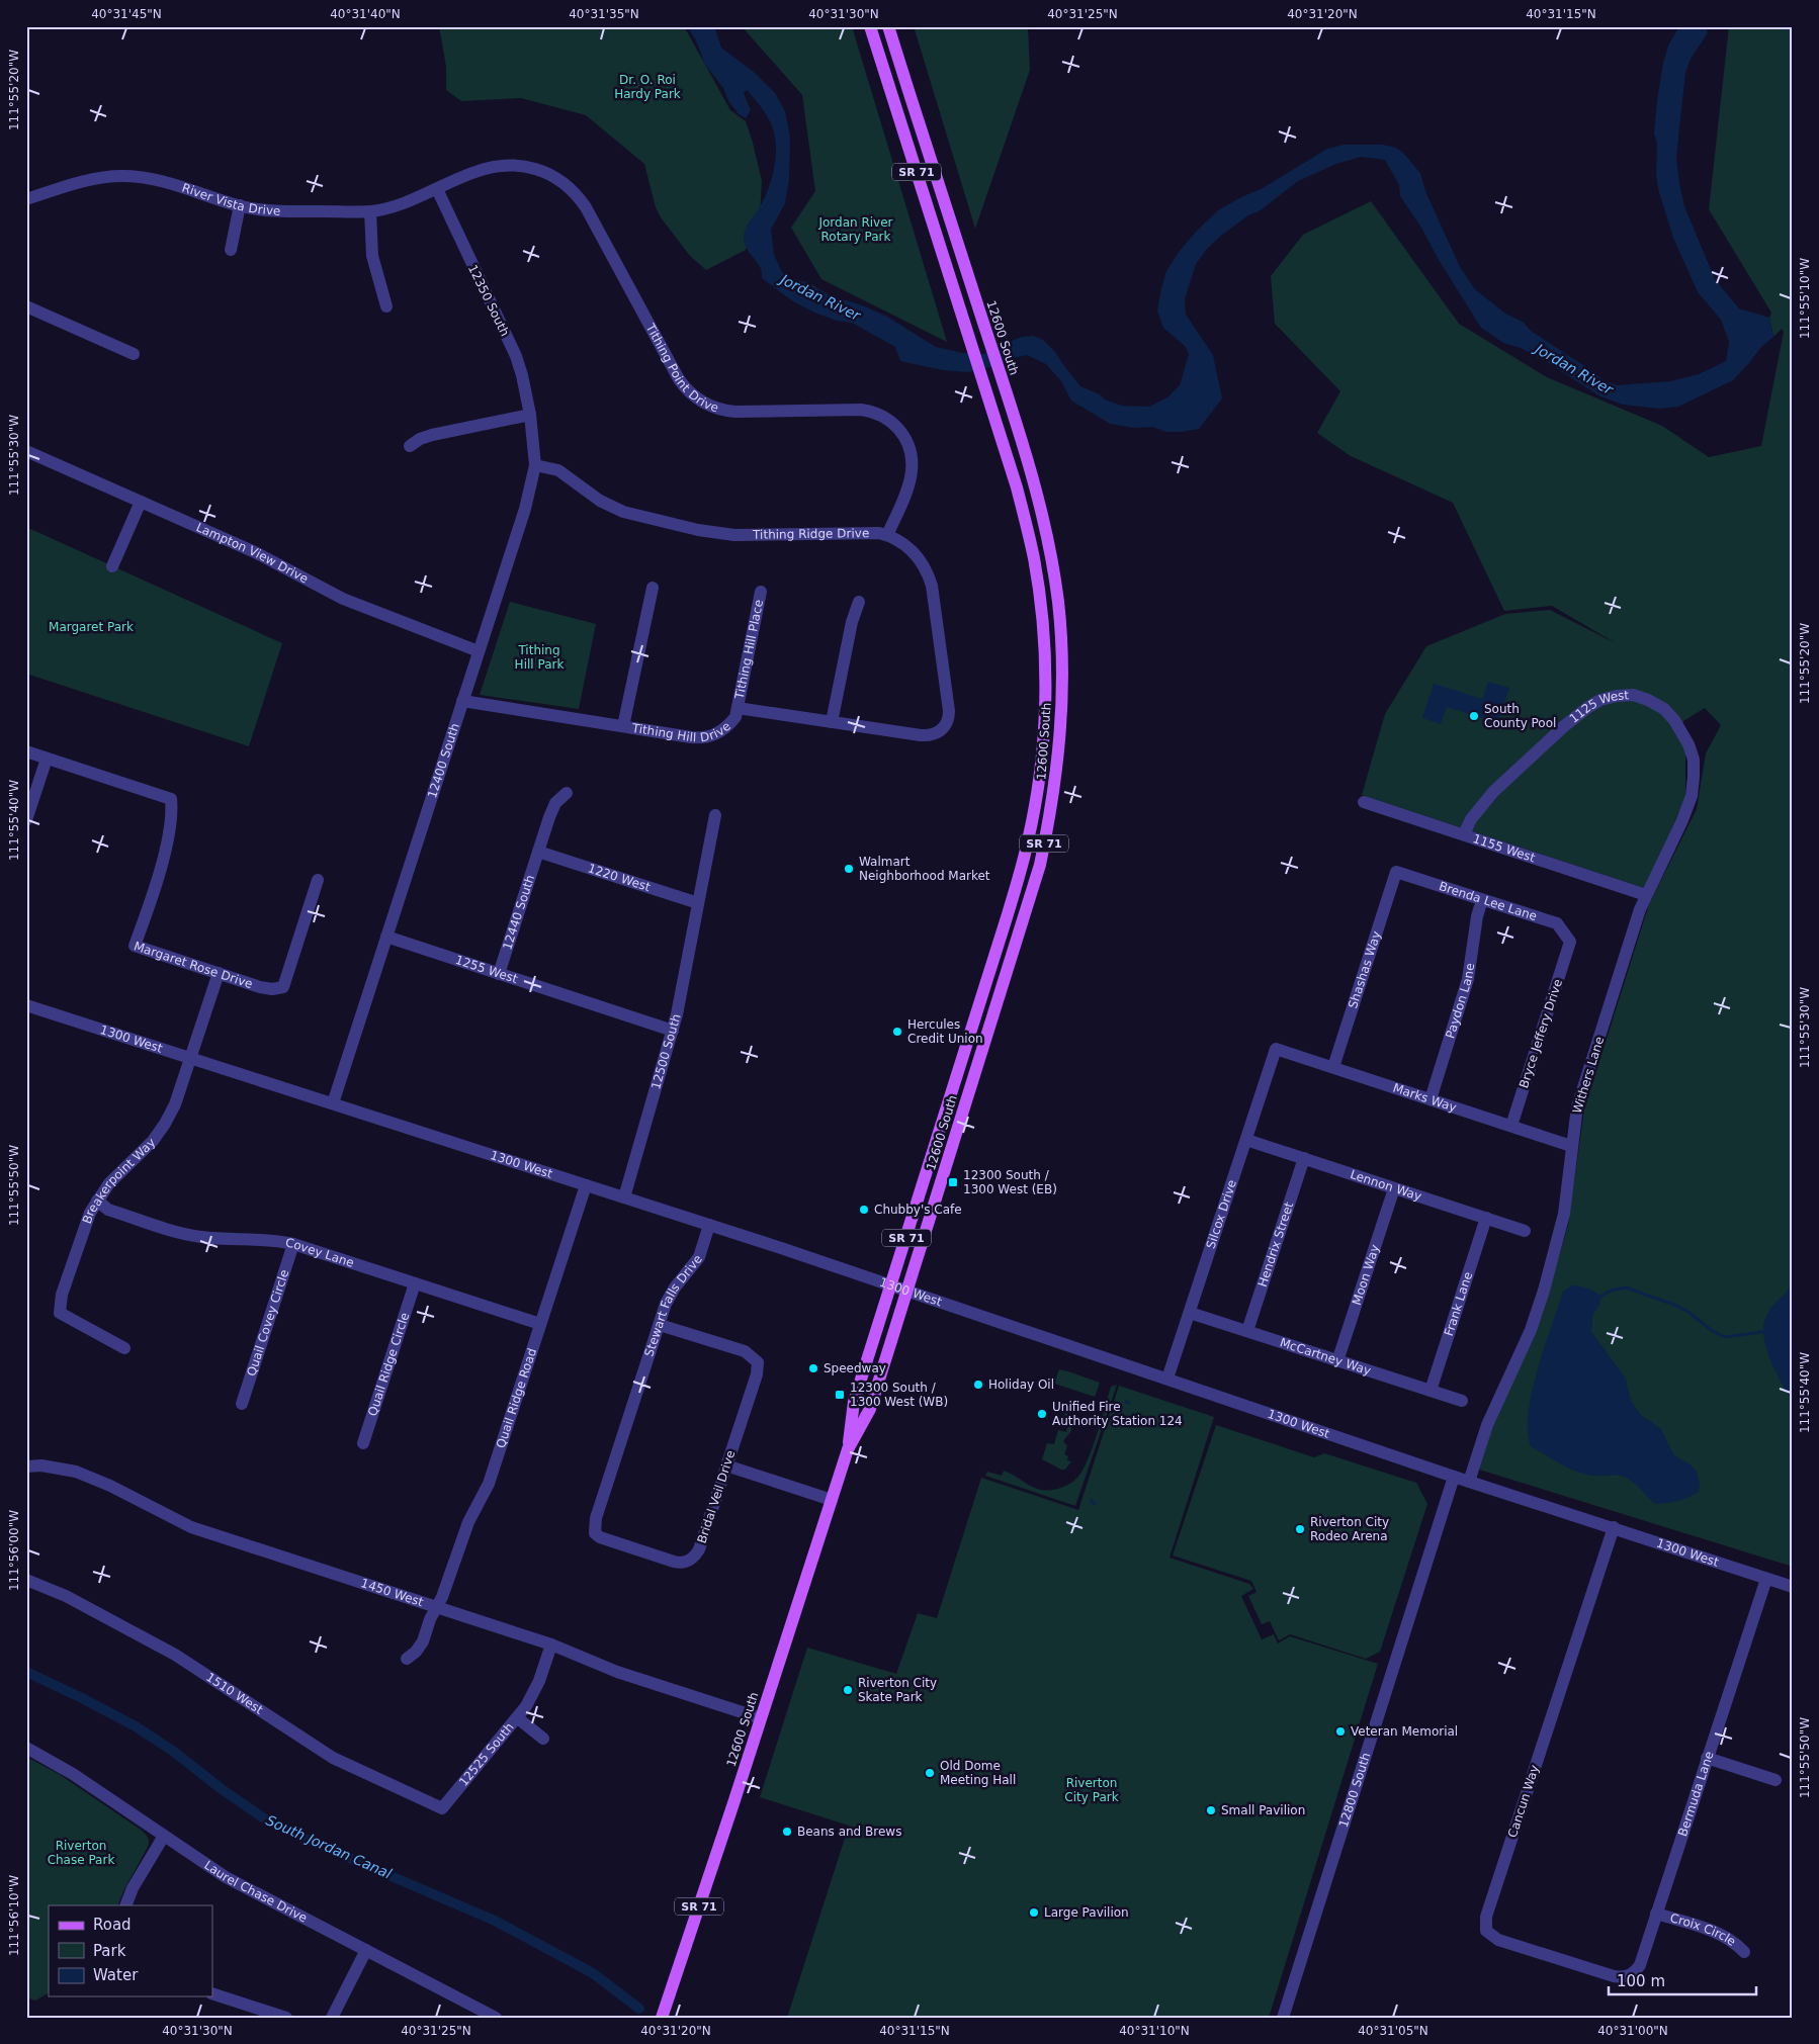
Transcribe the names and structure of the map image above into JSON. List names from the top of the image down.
{
  "streets": {
    "main road": ["SR 71", "12600 South"],
    "street": [
      "River Vista Drive",
      "12350 South",
      "Tithing Point Drive",
      "Tithing Ridge Drive",
      "Lampton View Drive",
      "Tithing Hill Place",
      "1125 West",
      "Tithing Hill Drive",
      "12400 South",
      "1155 West",
      "1220 West",
      "Brenda Lee Lane",
      "12440 South",
      "Margaret Rose Drive",
      "1255 West",
      "Shashas Way",
      "Paydon Lane",
      "Bryce Jeffery Drive",
      "1300 West",
      "12500 South",
      "Withers Lane",
      "Marks Way",
      "Breakerpoint Way",
      "Lennon Way",
      "Silcox Drive",
      "Hendrix Street",
      "Covey Lane",
      "Moon Way",
      "Frank Lane",
      "Stewart Falls Drive",
      "Quail Covey Circle",
      "McCartney Way",
      "Quail Ridge Circle",
      "Quail Ridge Road",
      "Bridal Veil Drive",
      "1450 West",
      "1510 West",
      "12525 South",
      "12800 South",
      "Bermuda Lane",
      "Cancun Way",
      "Laurel Chase Drive",
      "Croix Circle"
    ]
  },
  "crossings": [
    ["River Vista Drive", "12350 South"],
    ["River Vista Drive", "Tithing Point Drive"],
    ["12350 South", "Tithing Point Drive"],
    ["12350 South", "12400 South"],
    ["12600 South", "1300 West"],
    ["12600 South", "1450 West"],
    ["Tithing Point Drive", "Tithing Ridge Drive"],
    ["Tithing Ridge Drive", "Tithing Hill Drive"],
    ["Tithing Ridge Drive", "12400 South"],
    ["Lampton View Drive", "12400 South"],
    ["Tithing Hill Place", "Tithing Hill Drive"],
    ["1125 West", "1155 West"],
    ["1125 West", "Withers Lane"],
    ["Tithing Hill Drive", "12400 South"],
    ["12400 South", "1255 West"],
    ["12400 South", "1300 West"],
    ["1155 West", "Withers Lane"],
    ["1220 West", "12440 South"],
    ["1220 West", "12500 South"],
    ["Brenda Lee Lane", "Shashas Way"],
    ["Brenda Lee Lane", "Paydon Lane"],
    ["Brenda Lee Lane", "Bryce Jeffery Drive"],
    ["12440 South", "1255 West"],
    ["1255 West", "12500 South"],
    ["Shashas Way", "Marks Way"],
    ["Paydon Lane", "Marks Way"],
    ["Bryce Jeffery Drive", "Marks Way"],
    ["1300 West", "12500 South"],
    ["1300 West", "Withers Lane"],
    ["1300 West", "Breakerpoint Way"],
    ["1300 West", "Silcox Drive"],
    ["1300 West", "Stewart Falls Drive"],
    ["1300 West", "Quail Ridge Road"],
    ["1300 West", "12800 South"],
    ["1300 West", "Bermuda Lane"],
    ["1300 West", "Cancun Way"],
    ["Withers Lane", "Marks Way"],
    ["Marks Way", "Silcox Drive"],
    ["Breakerpoint Way", "Covey Lane"],
    ["Lennon Way", "Silcox Drive"],
    ["Lennon Way", "Hendrix Street"],
    ["Lennon Way", "Moon Way"],
    ["Lennon Way", "Frank Lane"],
    ["Silcox Drive", "McCartney Way"],
    ["Hendrix Street", "McCartney Way"],
    ["Covey Lane", "Quail Covey Circle"],
    ["Covey Lane", "Quail Ridge Circle"],
    ["Covey Lane", "Quail Ridge Road"],
    ["Moon Way", "McCartney Way"],
    ["Frank Lane", "McCartney Way"],
    ["Stewart Falls Drive", "Bridal Veil Drive"],
    ["Quail Ridge Road", "1450 West"],
    ["1450 West", "12525 South"],
    ["1510 West", "12525 South"],
    ["Bermuda Lane", "Cancun Way"],
    ["Bermuda Lane", "Croix Circle"]
  ],
  "water": ["Jordan River", "South Jordan Canal"],
  "parks": [
    "Dr. O. Roi Hardy Park",
    "Jordan River Rotary Park",
    "Margaret Park",
    "Tithing Hill Park",
    "Riverton City Park",
    "Riverton Chase Park"
  ],
  "places": {
    "other": [
      "South County Pool",
      "Walmart Neighborhood Market",
      "Hercules Credit Union",
      "Chubby's Cafe",
      "Speedway",
      "Holiday Oil",
      "Unified Fire Authority Station 124",
      "Riverton City Rodeo Arena",
      "Riverton City Skate Park",
      "Veteran Memorial",
      "Old Dome Meeting Hall",
      "Small Pavilion",
      "Beans and Brews",
      "Large Pavilion"
    ],
    "transit": ["12300 South / 1300 West (EB)", "12300 South / 1300 West (WB)"]
  },
  "legend": ["Road", "Park", "Water"],
  "scale_bar": "100 m",
  "coordinates": [
    "40°31'45\"N",
    "40°31'40\"N",
    "40°31'35\"N",
    "40°31'30\"N",
    "40°31'25\"N",
    "40°31'20\"N",
    "40°31'15\"N",
    "111°55'20\"W",
    "111°55'10\"W",
    "111°55'30\"W",
    "111°55'40\"W",
    "111°55'50\"W",
    "111°56'00\"W",
    "111°56'10\"W",
    "40°31'10\"N",
    "40°31'05\"N",
    "40°31'00\"N"
  ]
}
